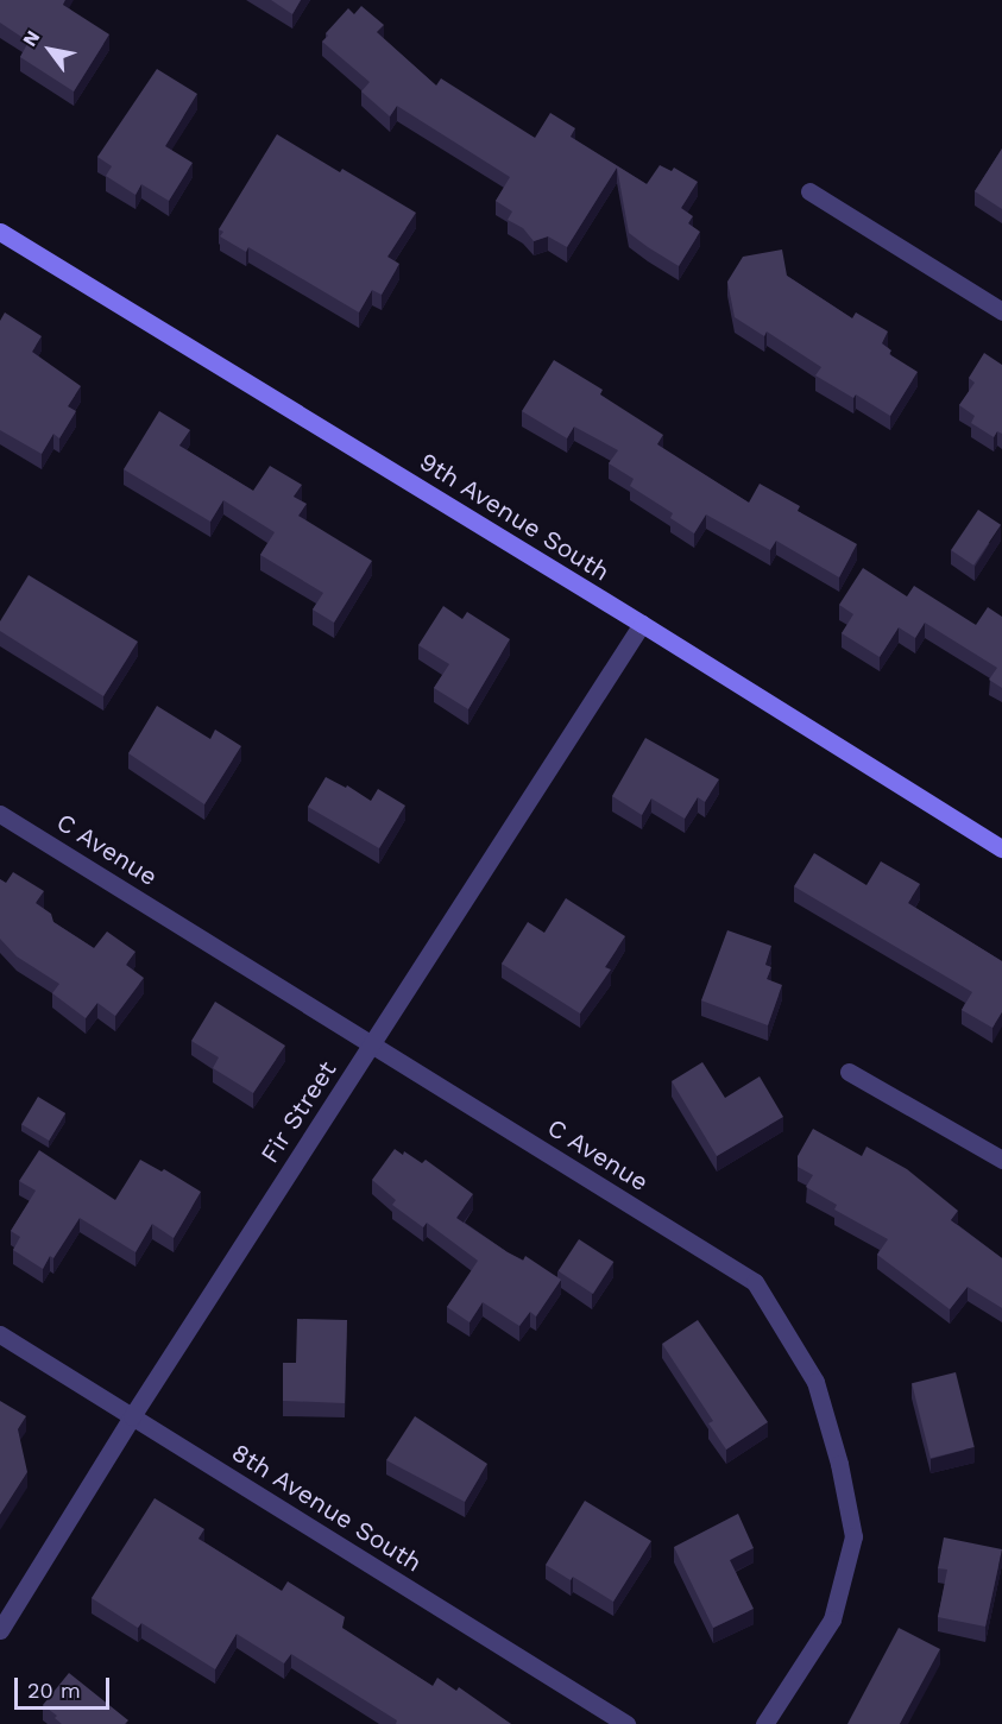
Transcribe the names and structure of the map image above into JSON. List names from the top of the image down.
{
  "streets": {
    "main road": ["9th Avenue South"],
    "street": ["C Avenue", "Fir Street", "8th Avenue South"]
  },
  "crossings": [
    ["9th Avenue South", "Fir Street"],
    ["C Avenue", "Fir Street"],
    ["Fir Street", "8th Avenue South"]
  ],
  "scale_bar": "20 m",
  "north": "top left"
}
